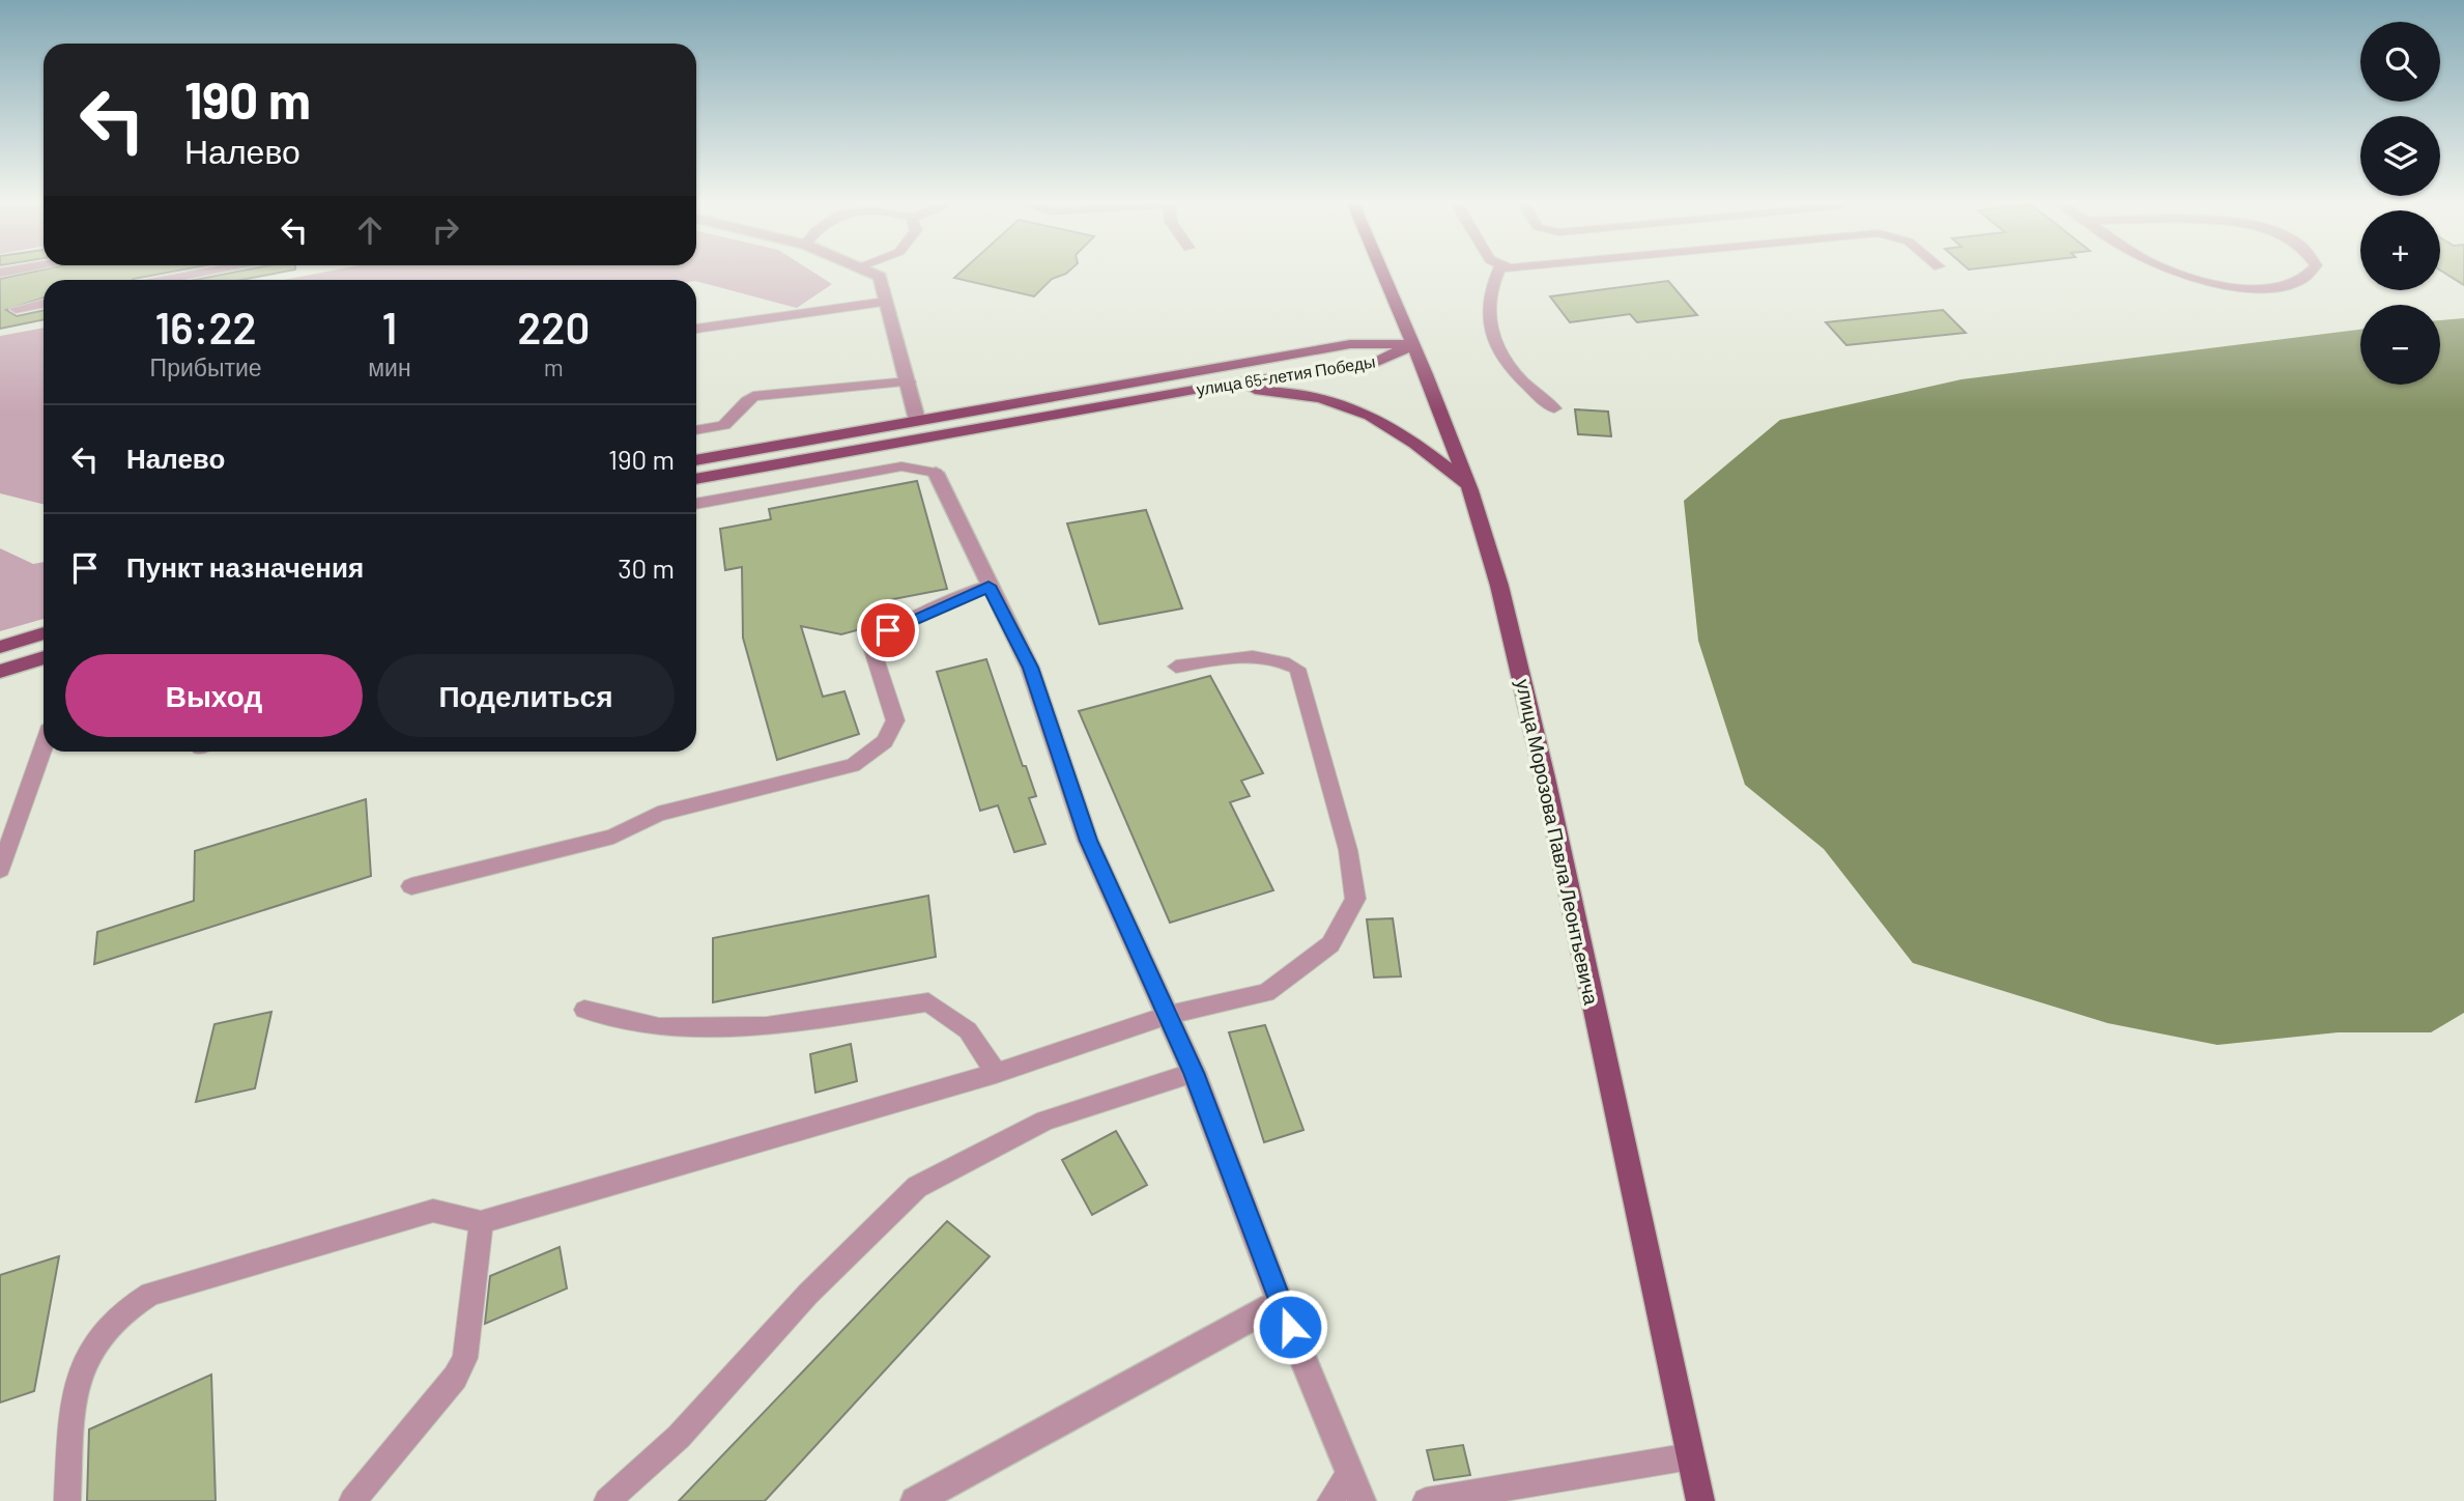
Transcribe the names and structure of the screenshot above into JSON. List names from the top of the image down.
{
  "streets": {
    "main road": ["улица 65-летия Победы", "улица Морозова Павла Леонтьевича"]
  },
  "crossings": [
    ["улица 65-летия Победы", "улица Морозова Павла Леонтьевича"]
  ],
  "page": {
    "map_buttons": ["+", "−"],
    "turn": ["190 m", "Налево"],
    "eta": [
      "16:22",
      "Прибытие",
      "1",
      "мин",
      "220",
      "m"
    ],
    "list": [
      {
        "name": "Налево",
        "value": "190 m"
      },
      {
        "name": "Пункт назначения",
        "value": "30 m"
      }
    ],
    "buttons": ["Выход", "Поделиться"]
  }
}
